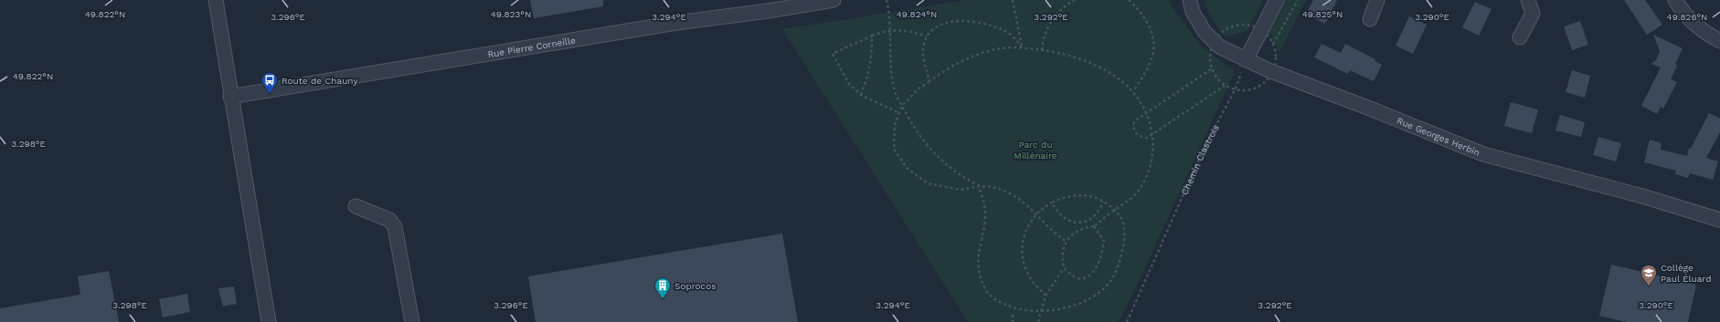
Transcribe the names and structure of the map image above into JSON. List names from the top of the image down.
{
  "streets": {
    "street": ["Rue Pierre Corneille", "Rue Georges Herbin"],
    "path": ["Chemin Clastrois"]
  },
  "crossings": [
    ["Rue Georges Herbin", "Chemin Clastrois"]
  ],
  "parks": ["Parc du Millénaire"],
  "places": {
    "bus stop": ["Route de Chauny"],
    "school or university": ["Collège Paul Éluard"],
    "building": ["Soprocos"]
  },
  "coordinates": [
    "49.822°N",
    "49.823°N",
    "49.824°N",
    "49.825°N",
    "3.296°E",
    "3.294°E",
    "3.292°E",
    "3.290°E",
    "49.826°N",
    "3.298°E"
  ]
}
